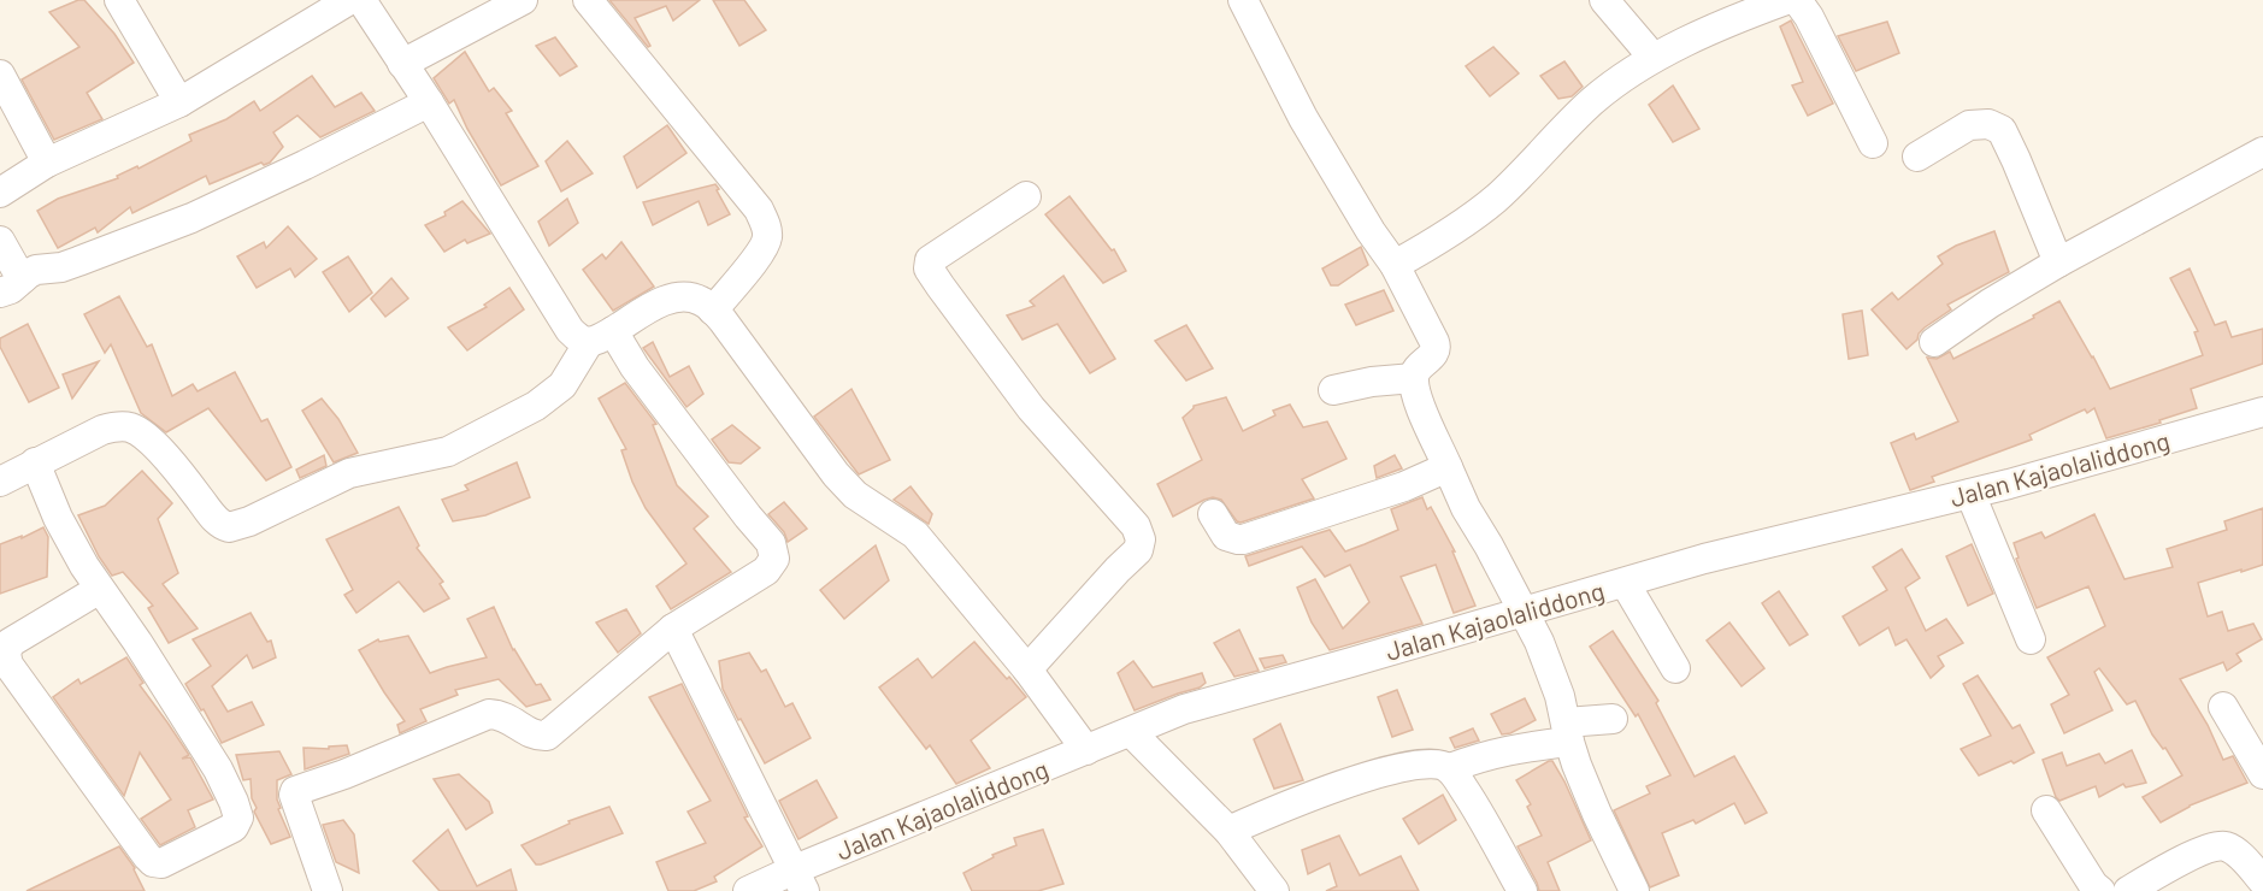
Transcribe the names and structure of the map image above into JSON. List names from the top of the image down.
{
  "streets": {
    "street": ["Jalan Kajaolaliddong"]
  }
}
